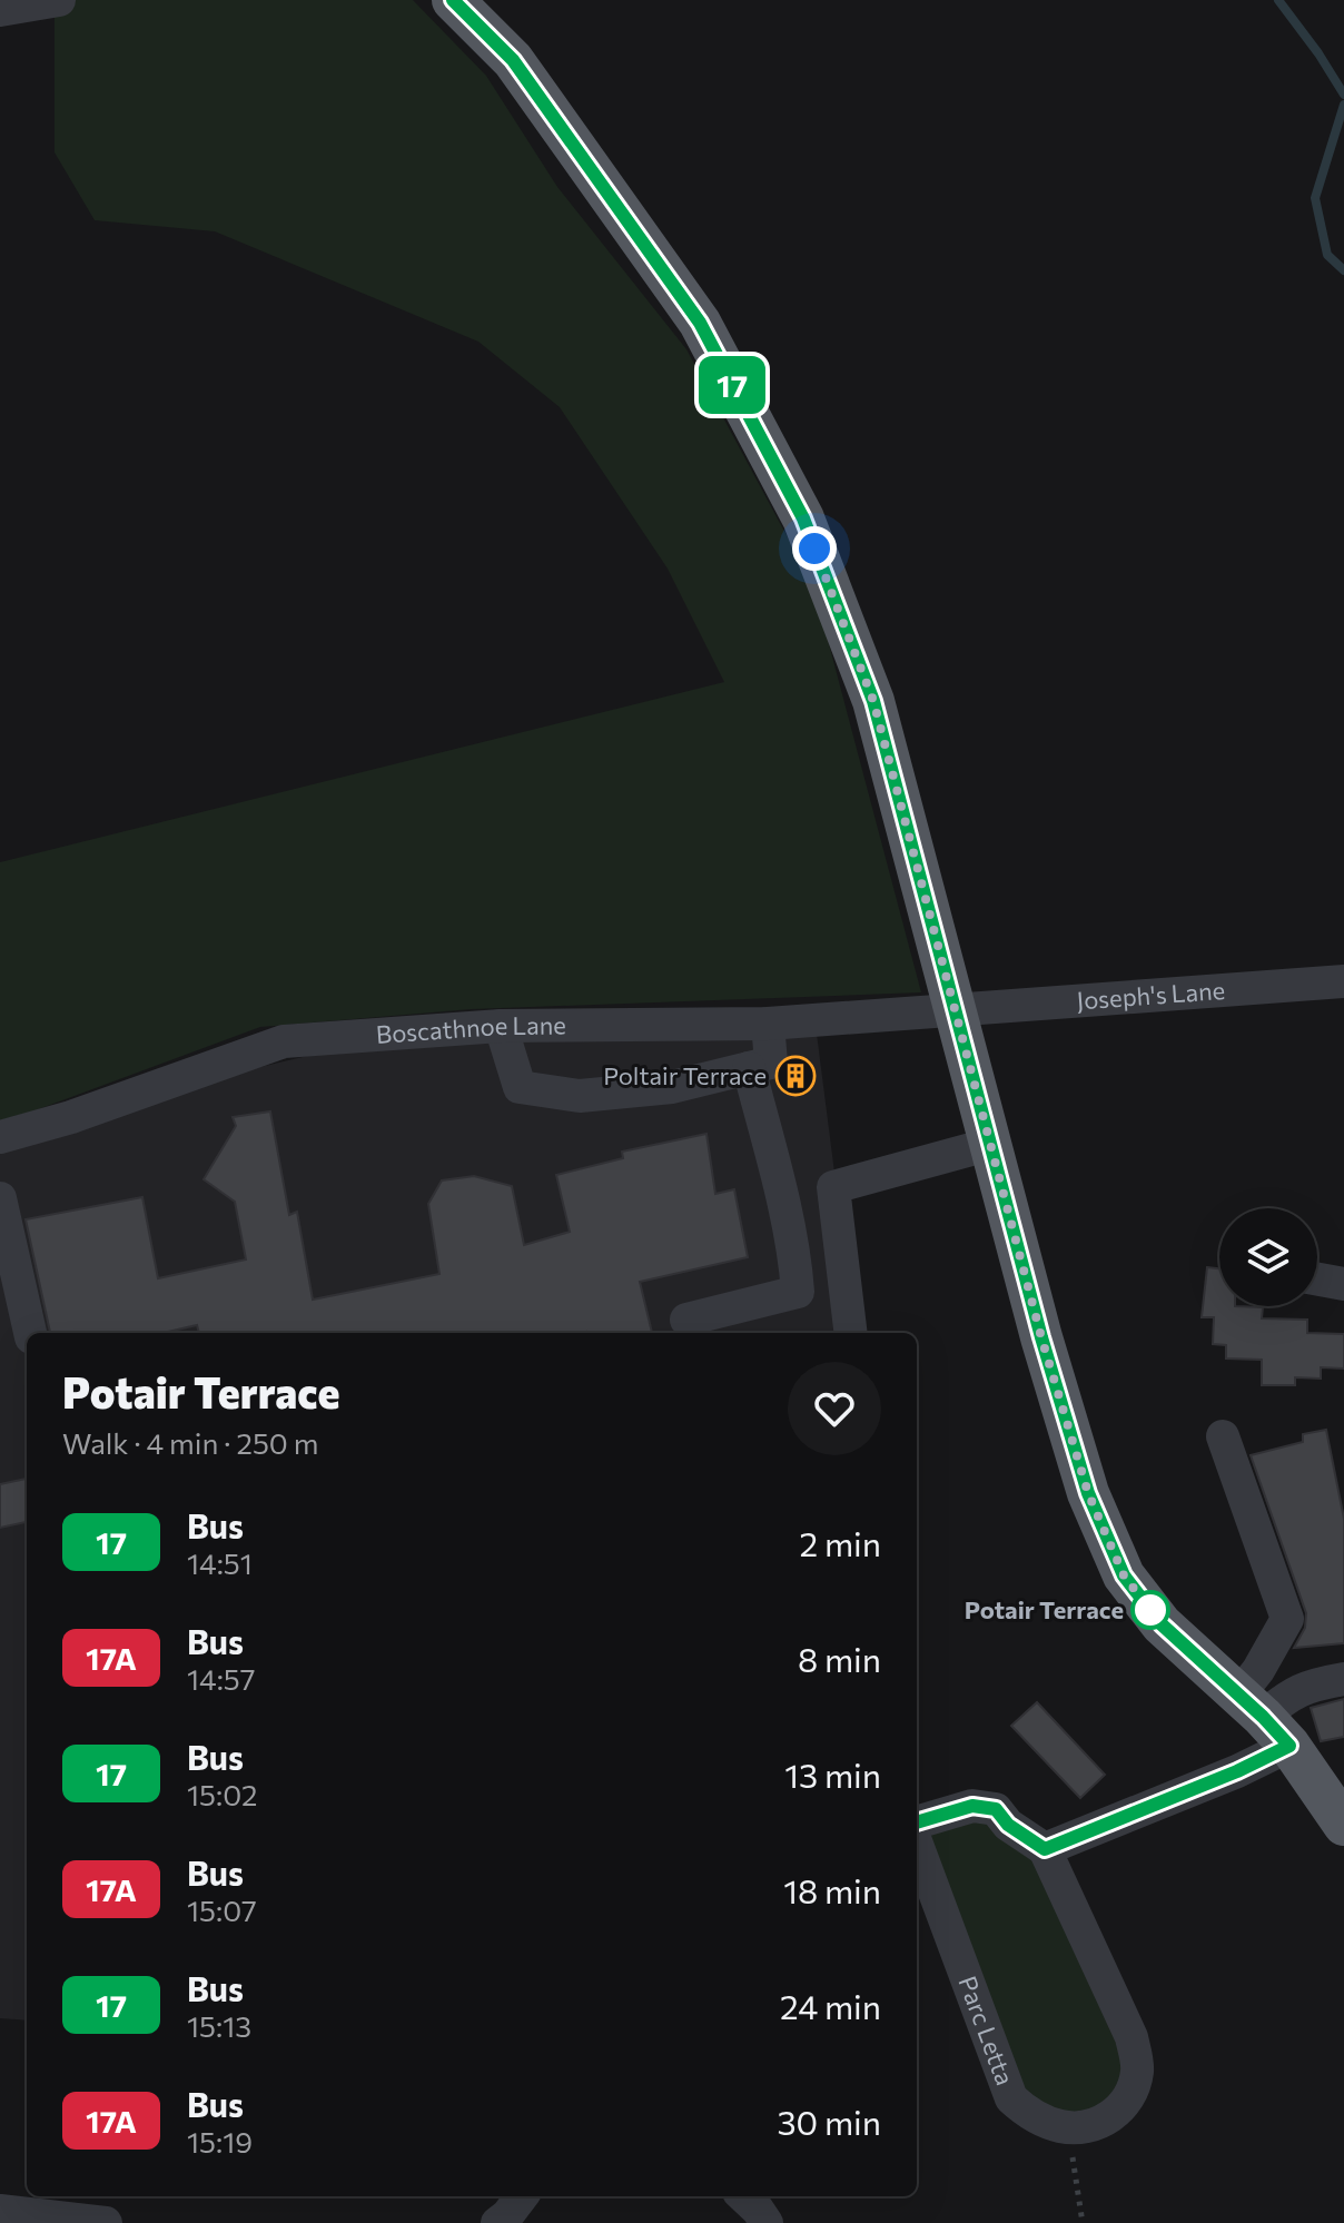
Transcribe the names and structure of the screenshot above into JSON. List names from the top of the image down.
{
  "streets": {
    "street": ["Joseph's Lane", "Boscathnoe Lane", "Parc Letta"]
  },
  "crossings": [
    ["Joseph's Lane", "Boscathnoe Lane"]
  ],
  "places": {
    "building": ["Poltair Terrace"],
    "other": ["Potair Terrace"]
  },
  "lines": ["bus line 17"],
  "page": {
    "on_map": "17",
    "heading": ["Potair Terrace", "Walk · 4 min · 250 m"],
    "list": [
      {
        "mark": "17",
        "name": "Bus",
        "note": "14:51",
        "value": "2 min"
      },
      {
        "mark": "17A",
        "name": "Bus",
        "note": "14:57",
        "value": "8 min"
      },
      {
        "mark": "17",
        "name": "Bus",
        "note": "15:02",
        "value": "13 min"
      },
      {
        "mark": "17A",
        "name": "Bus",
        "note": "15:07",
        "value": "18 min"
      },
      {
        "mark": "17",
        "name": "Bus",
        "note": "15:13",
        "value": "24 min"
      },
      {
        "mark": "17A",
        "name": "Bus",
        "note": "15:19",
        "value": "30 min"
      }
    ]
  }
}
